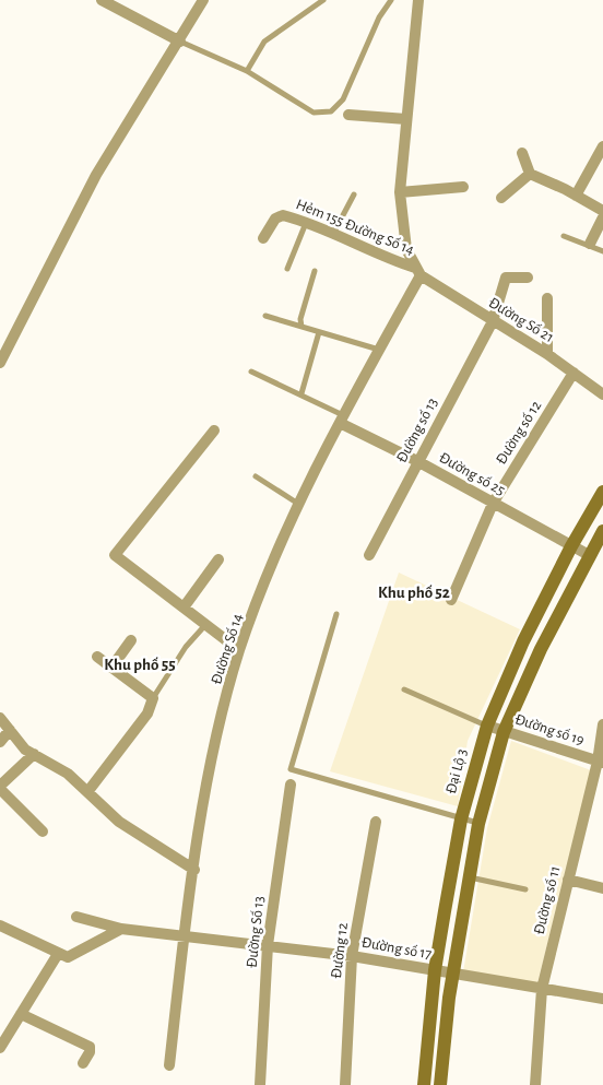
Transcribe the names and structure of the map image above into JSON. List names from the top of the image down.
{
  "streets": {
    "street": [
      "Hẻm 155 Đường Số 14",
      "Đường Số 21",
      "Đường số 13",
      "Đường số 12",
      "Đường số 25",
      "Đường Số 14",
      "Đường số 19",
      "Đại Lộ 3",
      "Đường số 11",
      "Đường Số 13",
      "Đường số 17",
      "Đường 12"
    ]
  },
  "crossings": [
    ["Hẻm 155 Đường Số 14", "Đường Số 21"],
    ["Hẻm 155 Đường Số 14", "Đường Số 14"],
    ["Đường Số 21", "Đường số 13"],
    ["Đường Số 21", "Đường số 12"],
    ["Đường Số 21", "Đường Số 14"],
    ["Đường số 13", "Đường số 25"],
    ["Đường số 12", "Đường số 25"],
    ["Đường số 25", "Đường Số 14"],
    ["Đường số 25", "Đại Lộ 3"],
    ["Đường Số 14", "Đường số 17"],
    ["Đường số 19", "Đại Lộ 3"],
    ["Đường số 19", "Đường số 11"],
    ["Đại Lộ 3", "Đường số 17"],
    ["Đường số 11", "Đường số 17"],
    ["Đường Số 13", "Đường số 17"],
    ["Đường số 17", "Đường 12"]
  ],
  "districts": ["Khu phố 52", "Khu phố 55"]
}
